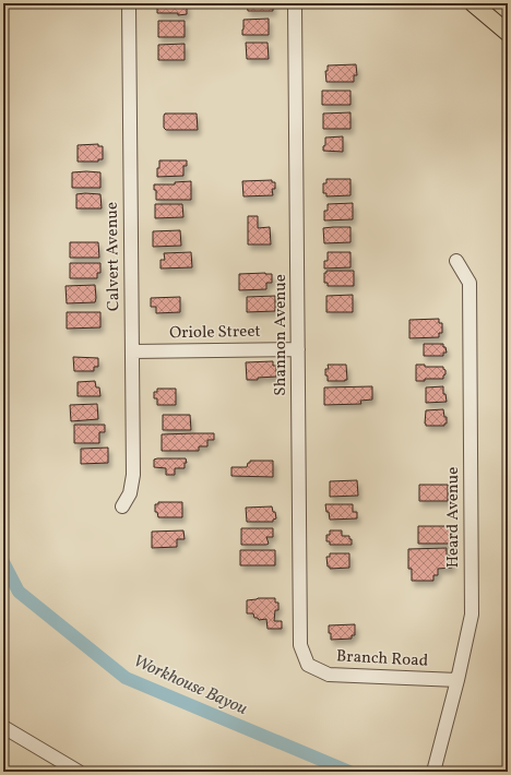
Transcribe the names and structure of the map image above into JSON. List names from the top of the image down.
{
  "streets": {
    "street": [
      "Calvert Avenue",
      "Oriole Street",
      "Shannon Avenue",
      "Heard Avenue",
      "Branch Road"
    ]
  },
  "crossings": [
    ["Calvert Avenue", "Oriole Street"],
    ["Oriole Street", "Shannon Avenue"],
    ["Shannon Avenue", "Branch Road"],
    ["Heard Avenue", "Branch Road"]
  ],
  "water": ["Workhouse Bayou"]
}
